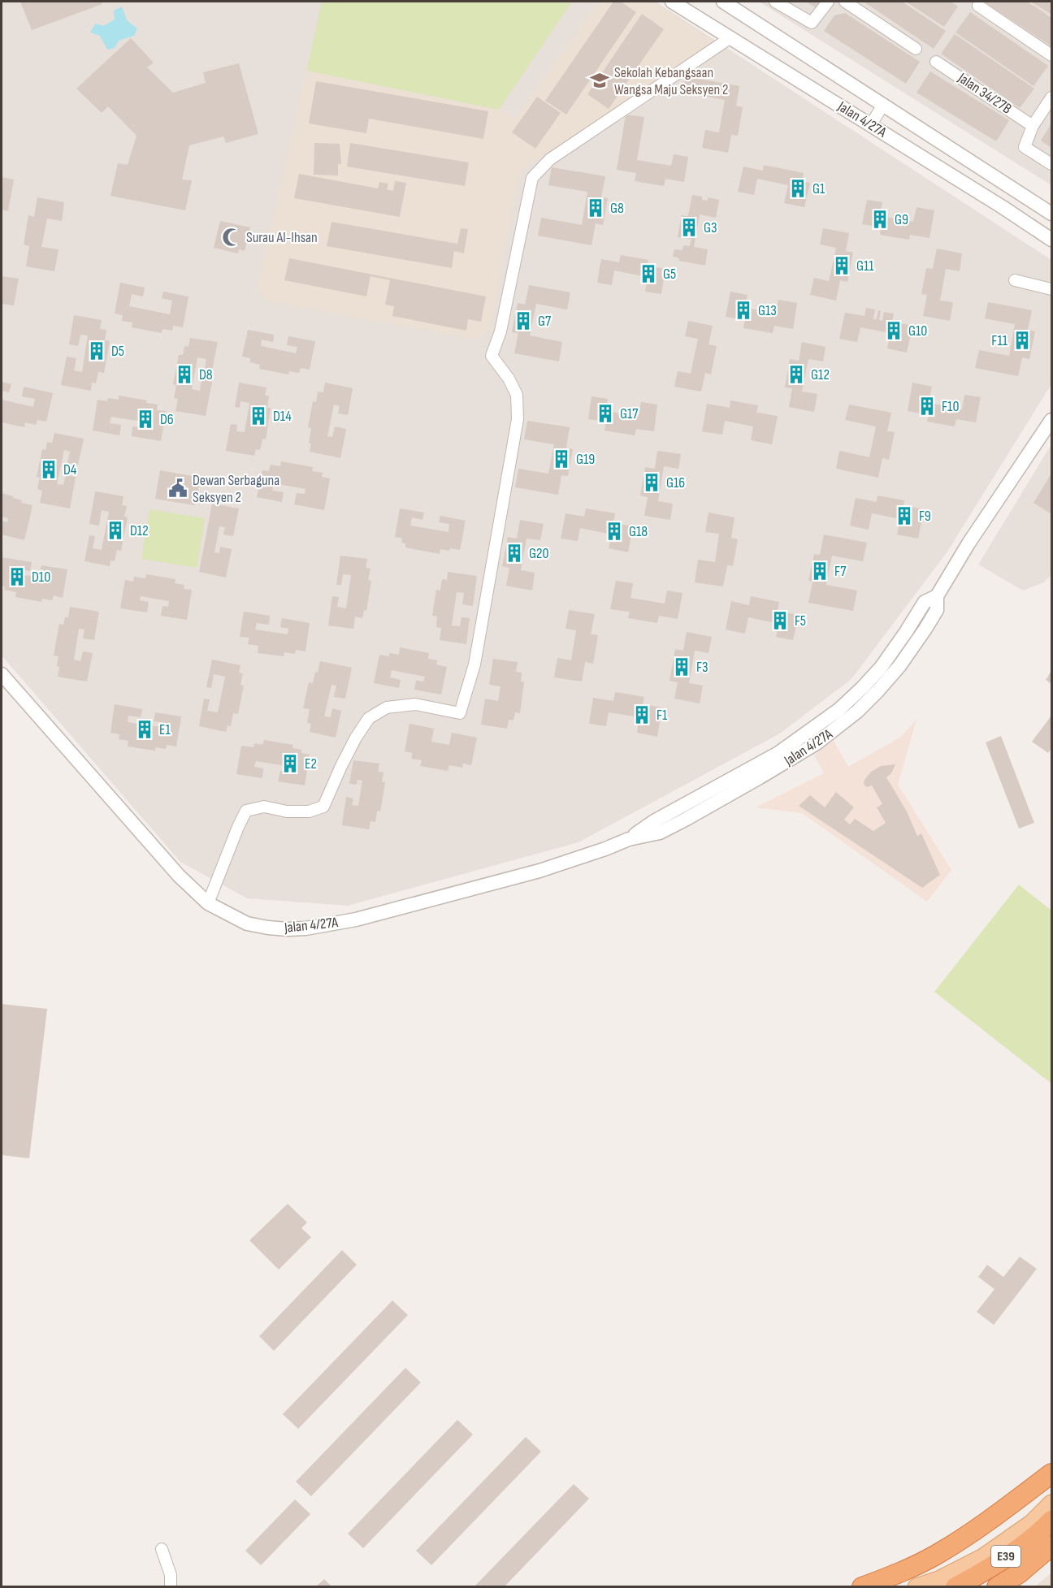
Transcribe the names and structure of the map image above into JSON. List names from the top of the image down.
{
  "streets": {
    "highway": ["E39"],
    "street": ["Jalan 34/27B", "Jalan 4/27A"]
  },
  "places": {
    "school or university": ["Sekolah Kebangsaan Wangsa Maju Seksyen 2"],
    "building": [
      "G1",
      "G8",
      "G9",
      "G3",
      "G11",
      "G5",
      "G13",
      "G7",
      "G10",
      "F11",
      "D5",
      "D8",
      "G12",
      "F10",
      "G17",
      "D14",
      "D6",
      "G19",
      "D4",
      "G16",
      "F9",
      "D12",
      "G18",
      "G20",
      "F7",
      "D10",
      "F5",
      "F3",
      "F1",
      "E1",
      "E2"
    ],
    "mosque": ["Surau Al-Ihsan"],
    "public building": ["Dewan Serbaguna Seksyen 2"]
  }
}
